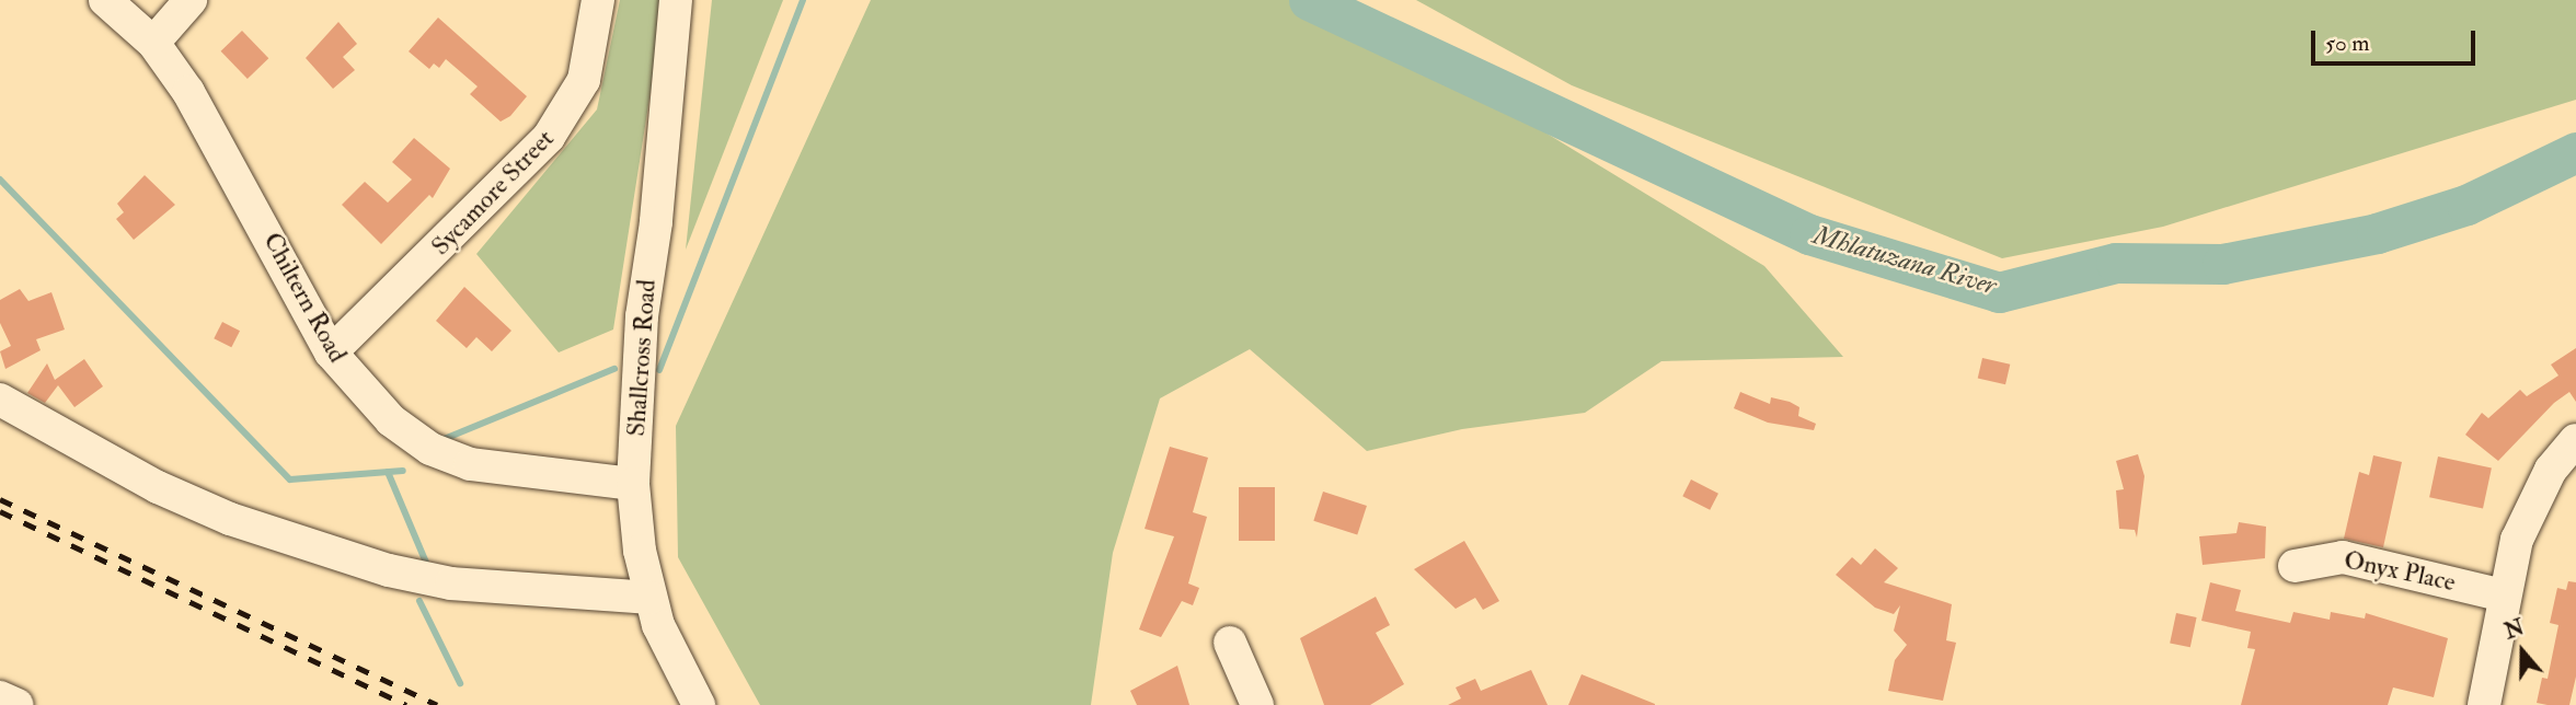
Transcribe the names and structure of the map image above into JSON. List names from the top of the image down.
{
  "streets": {
    "street": [
      "Sycamore Street",
      "Chiltern Road",
      "Shallcross Road",
      "Onyx Place"
    ]
  },
  "crossings": [
    ["Sycamore Street", "Chiltern Road"],
    ["Chiltern Road", "Shallcross Road"]
  ],
  "water": ["Mhlatuzana River"],
  "scale_bar": "50 m",
  "north": "top"
}
